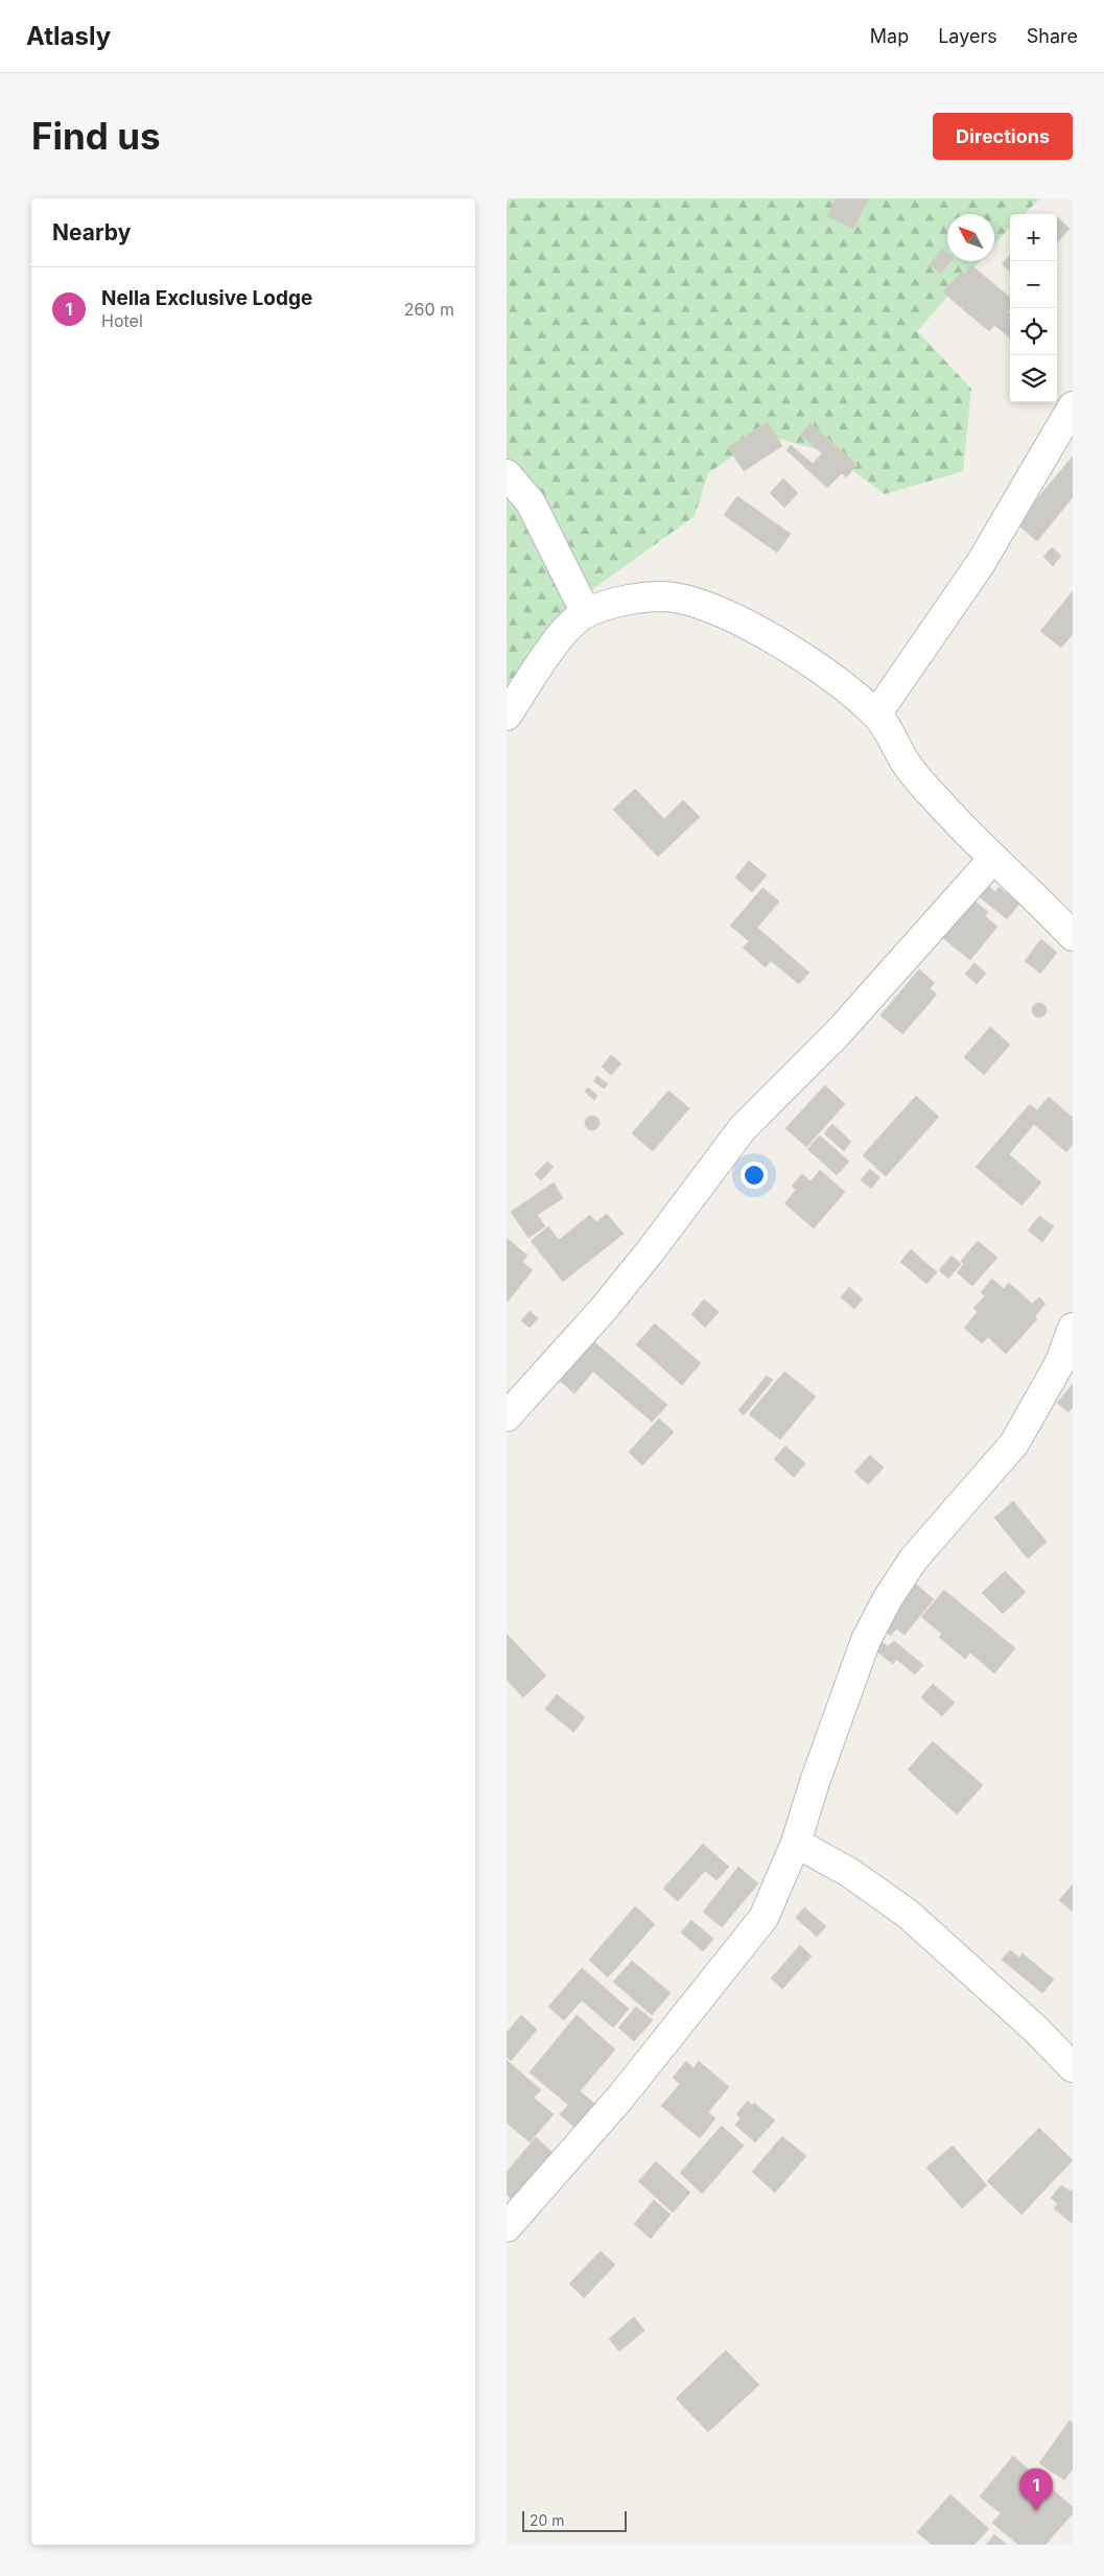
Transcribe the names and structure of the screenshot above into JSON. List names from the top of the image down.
{
  "scale_bar": "20 m",
  "north": "top left",
  "page": {
    "header": "Atlasly",
    "nav": ["Map", "Layers", "Share"],
    "buttons": "Directions",
    "title": "Find us",
    "heading": "Nearby",
    "map_buttons": ["+", "−"],
    "list": [
      {
        "mark": "1",
        "name": "Nella Exclusive Lodge",
        "note": "Hotel",
        "value": "260 m"
      }
    ],
    "pins": "1",
    "scale": "20 m"
  }
}
